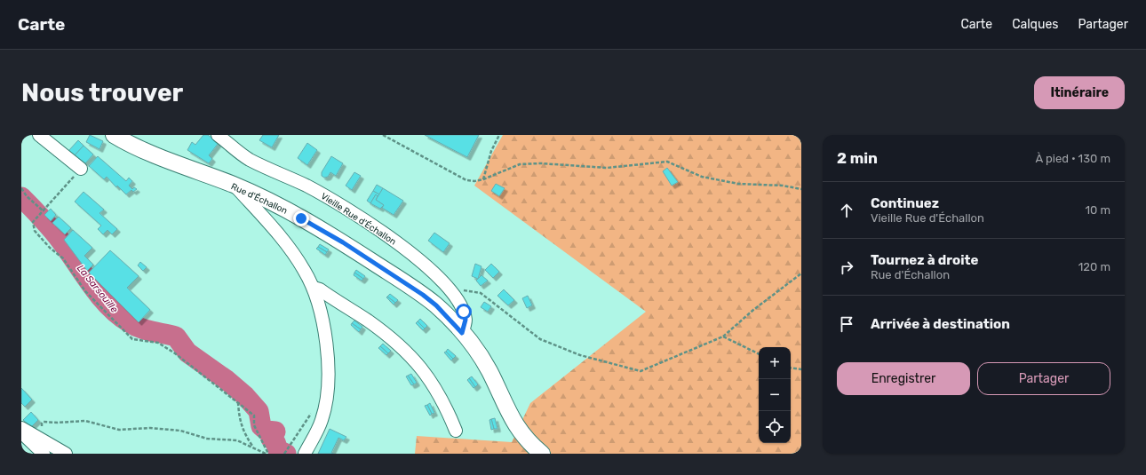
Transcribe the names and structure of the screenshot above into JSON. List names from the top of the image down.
{
  "streets": {
    "main road": ["Rue d'Échallon"],
    "street": ["Vieille Rue d'Échallon"]
  },
  "crossings": [
    ["Rue d'Échallon", "Vieille Rue d'Échallon"]
  ],
  "water": ["La Sarsouille"],
  "page": {
    "header": "Carte",
    "nav": ["Carte", "Calques", "Partager"],
    "buttons": [
      "Itinéraire",
      ["Enregistrer", "Partager"]
    ],
    "title": "Nous trouver",
    "heading": ["2 min", "À pied · 130 m"],
    "list": [
      ["Continuez", "Vieille Rue d'Échallon", "10 m"],
      ["Tournez à droite", "Rue d'Échallon", "120 m"],
      "Arrivée à destination"
    ],
    "map_buttons": ["+", "−"]
  }
}
